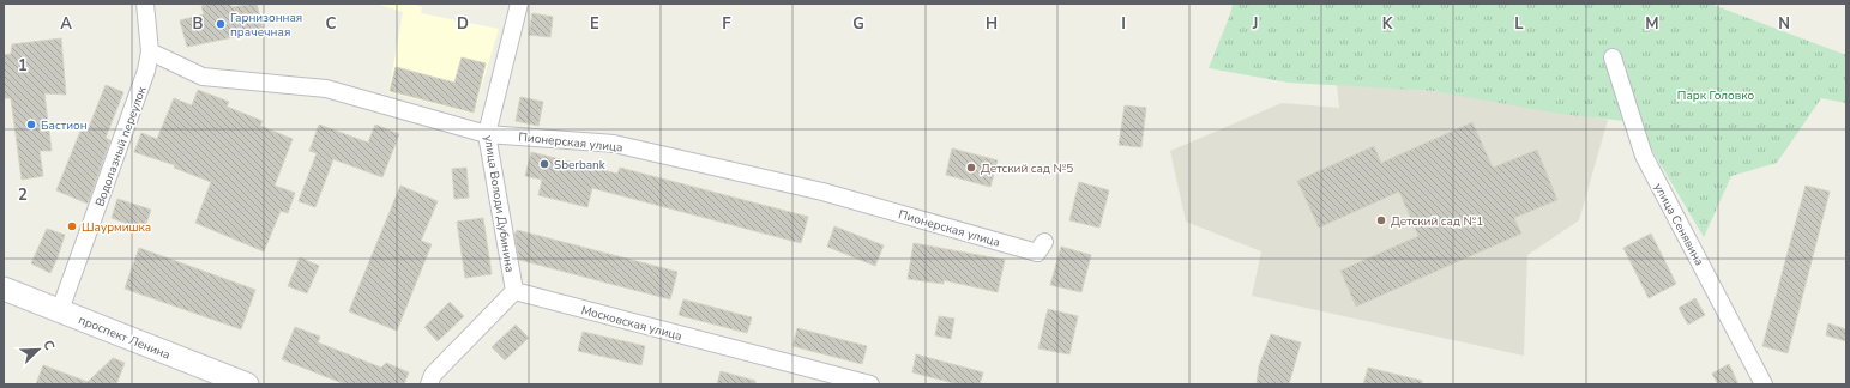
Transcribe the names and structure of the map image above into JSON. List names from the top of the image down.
{
  "streets": {
    "main road": ["проспект Ленина"],
    "street": [
      "Пионерская улица",
      "Водолазный переулок",
      "улица Володи Дубинина",
      "улица Сенявина",
      "Московская улица"
    ]
  },
  "crossings": [
    ["Пионерская улица", "Водолазный переулок"],
    ["Пионерская улица", "улица Володи Дубинина"],
    ["Водолазный переулок", "проспект Ленина"],
    ["улица Володи Дубинина", "Московская улица"]
  ],
  "parks": ["Парк Головко"],
  "places": [
    "Гарнизонная прачечная",
    "Бастион",
    "Sberbank",
    "Детский сад №5",
    "Детский сад №1",
    "Шаурмишка"
  ],
  "north": "top right",
  "grid": {
    "columns": [
      "A",
      "B",
      "C",
      "D",
      "E",
      "F",
      "G",
      "H",
      "I",
      "J",
      "K",
      "L",
      "M",
      "N"
    ],
    "rows": ["1", "2"]
  }
}
